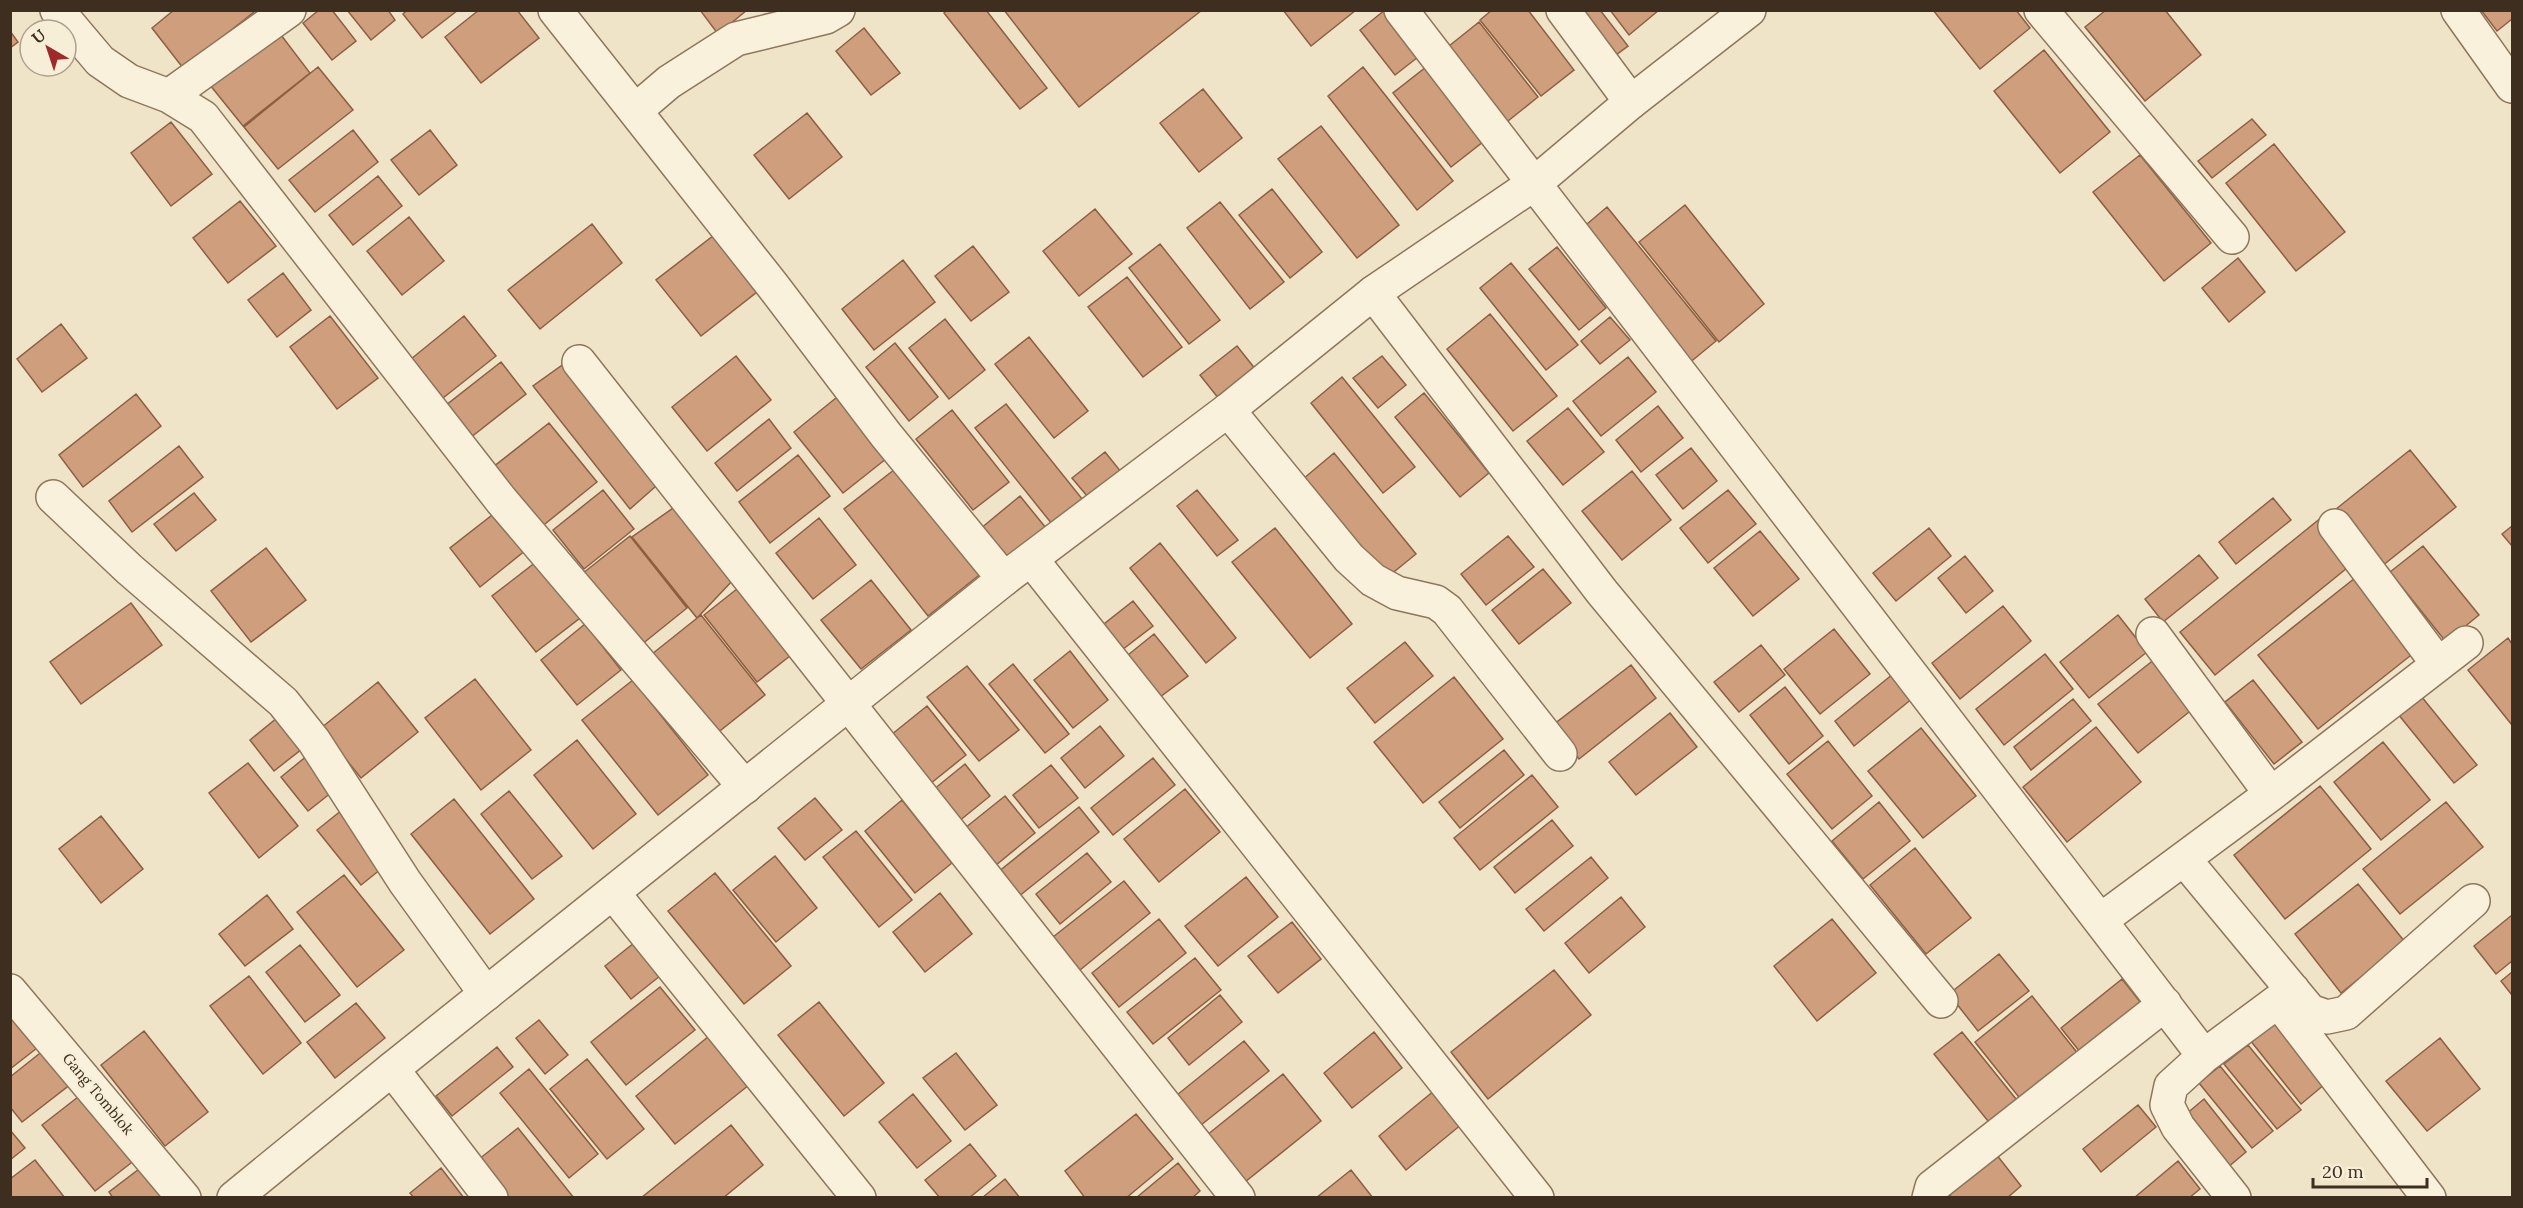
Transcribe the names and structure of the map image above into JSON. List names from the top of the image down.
{
  "streets": {
    "street": ["Gang Tomblok"]
  },
  "scale_bar": "20 m",
  "north": "top left"
}
